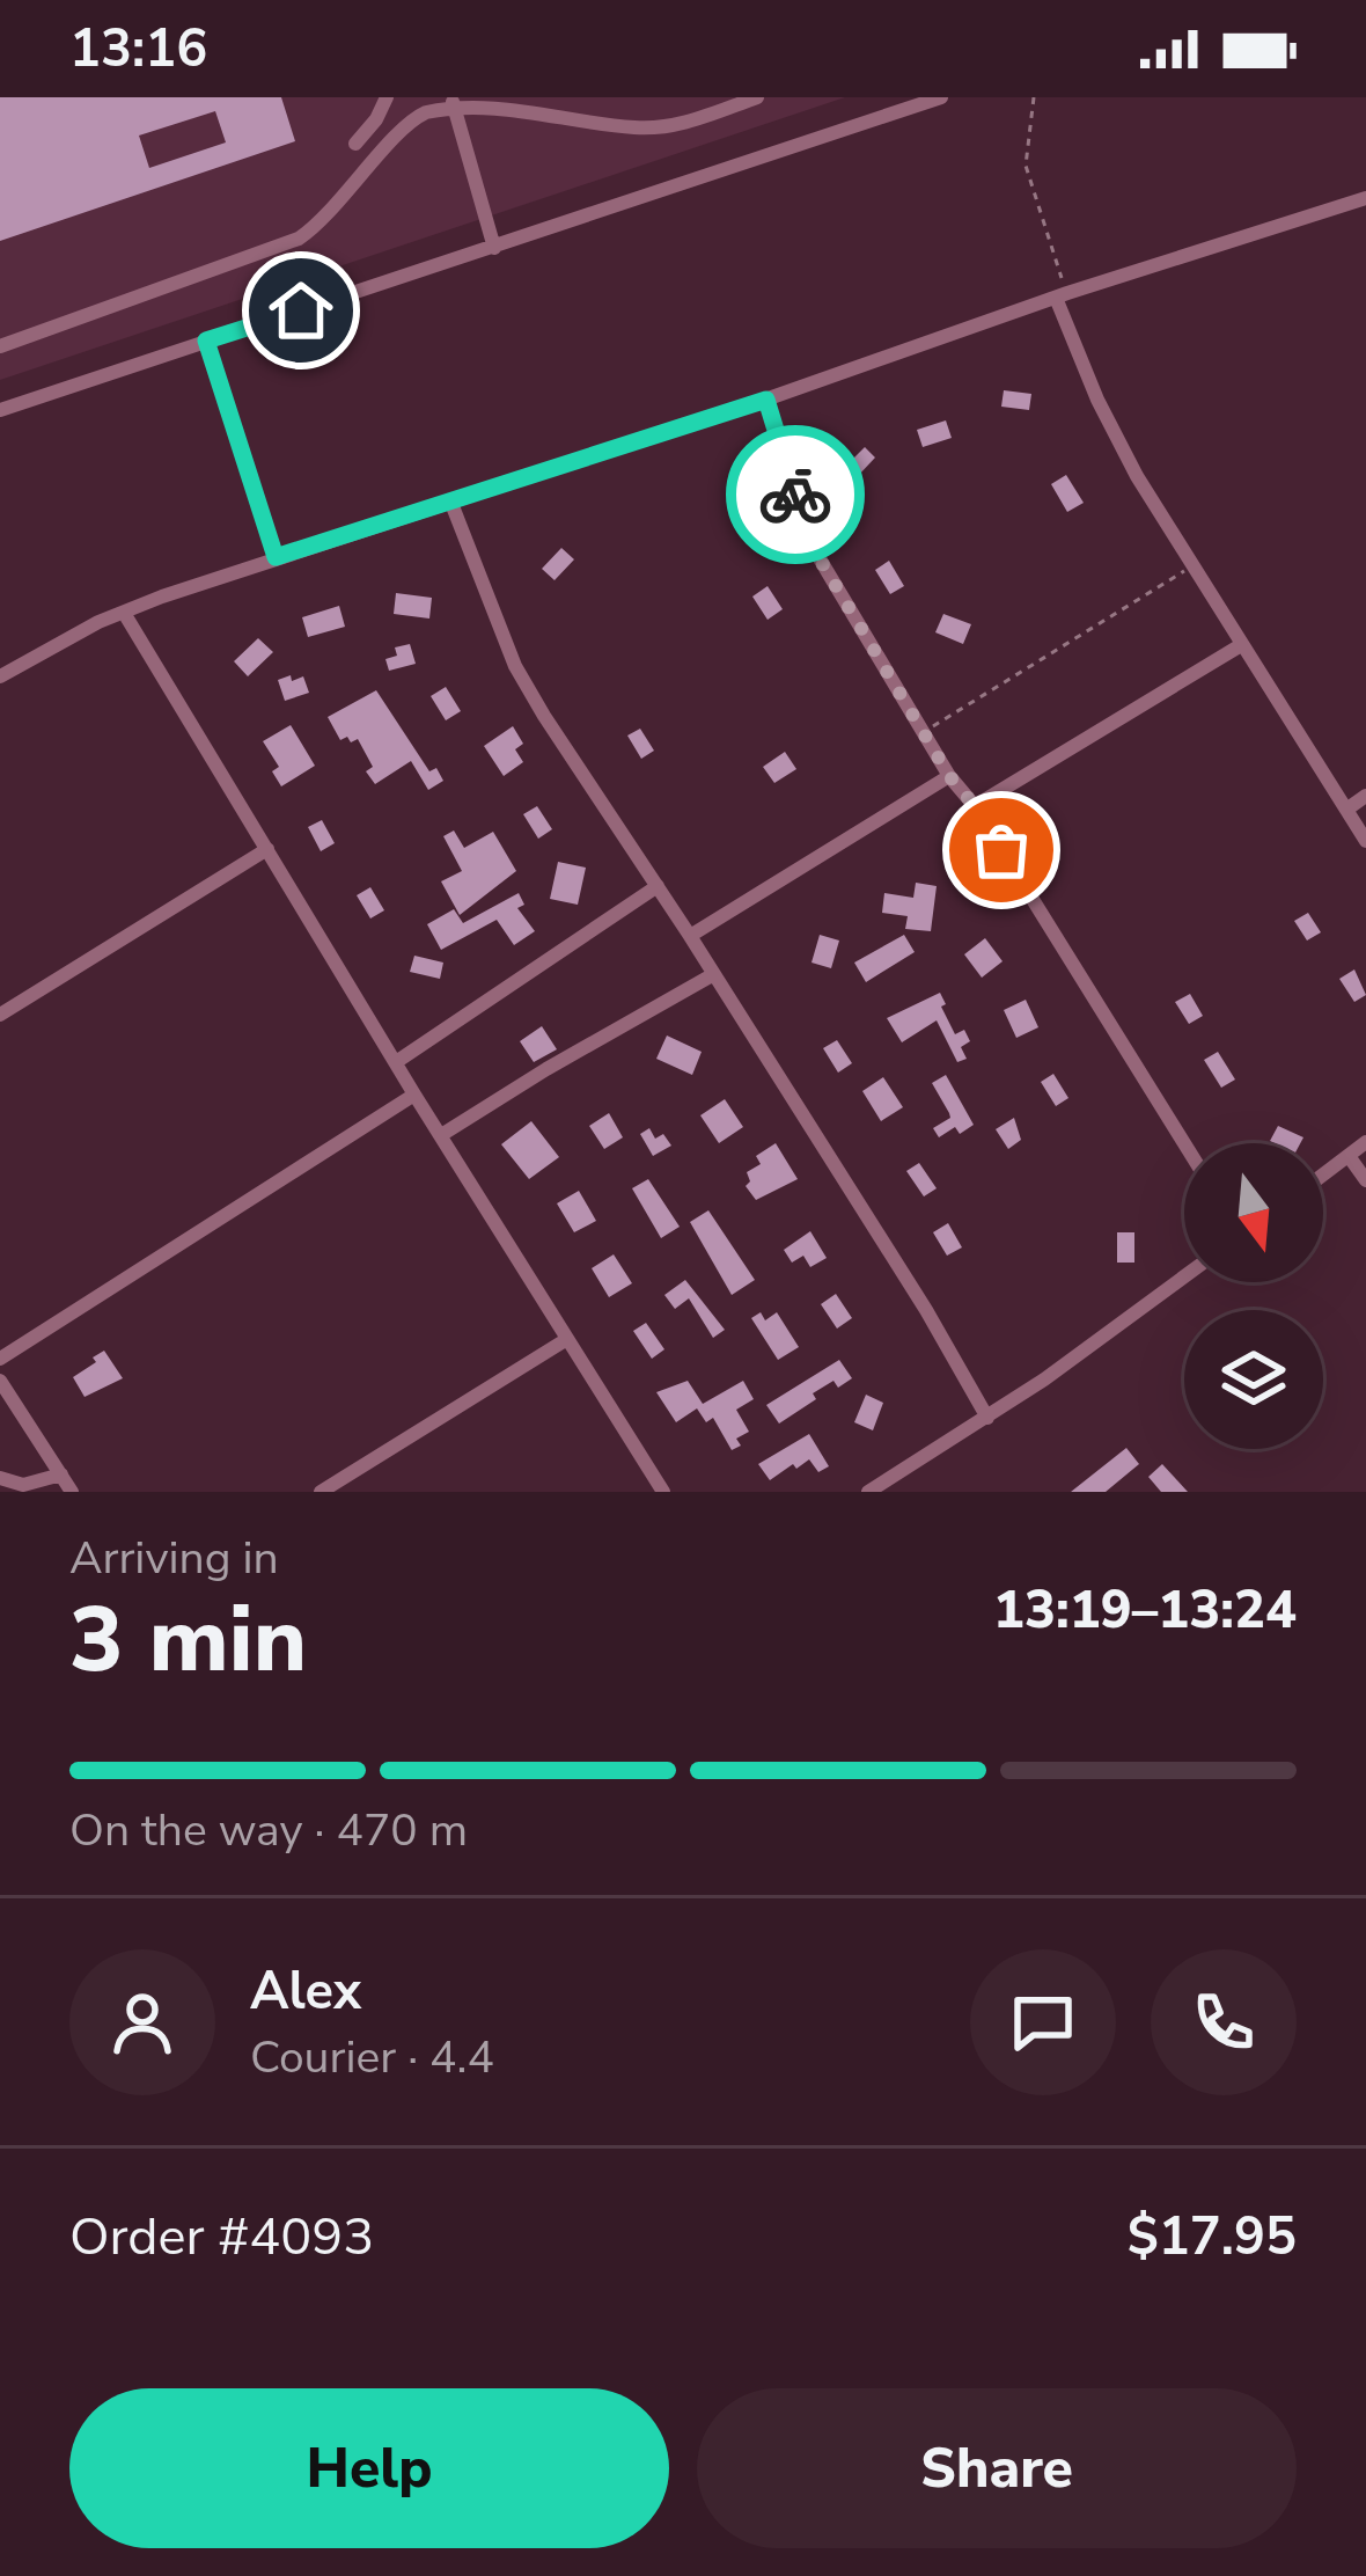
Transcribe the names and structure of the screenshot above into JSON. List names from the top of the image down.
{
  "north": "bottom",
  "page": {
    "status": "13:16",
    "heading": ["3 min", "Arriving in", "13:19–13:24"],
    "panel": [
      "Alex",
      "Courier · 4.4",
      "Order #4093",
      "$17.95"
    ],
    "bar": "On the way · 470 m",
    "buttons": ["Help", "Share"]
  }
}
